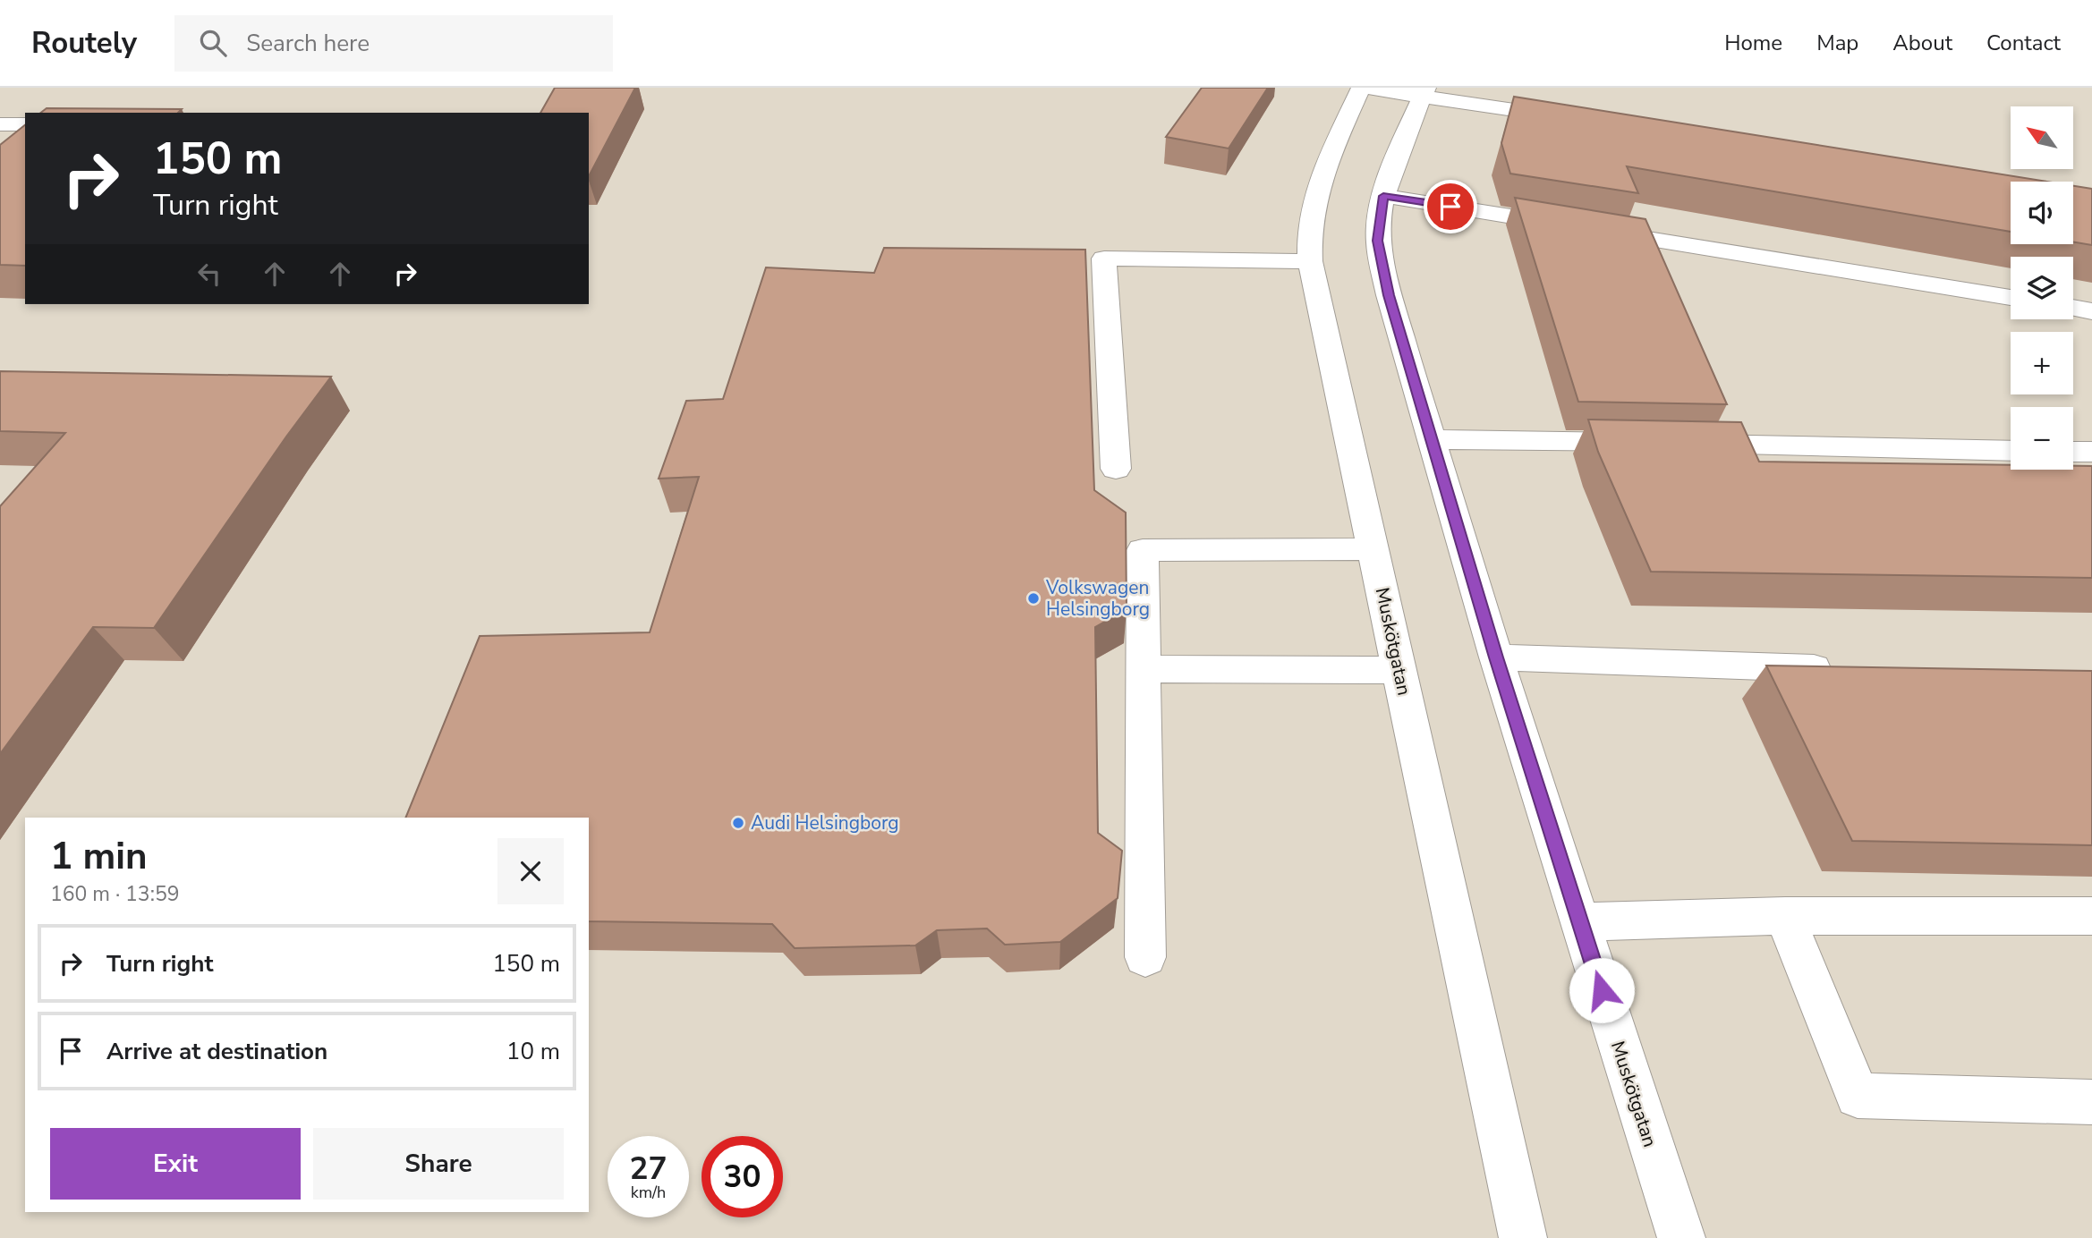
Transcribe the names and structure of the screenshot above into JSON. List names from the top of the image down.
{
  "streets": {
    "street": ["Muskötgatan"]
  },
  "places": ["Volkswagen Helsingborg", "Audi Helsingborg"],
  "north": "top left",
  "page": {
    "header": "Routely",
    "search": "Search here",
    "nav": [
      "Home",
      "Map",
      "About",
      "Contact"
    ],
    "map_buttons": ["+", "−"],
    "turn": ["150 m", "Turn right"],
    "heading": ["1 min", "160 m · 13:59"],
    "list": [
      {
        "name": "Turn right",
        "value": "150 m"
      },
      {
        "name": "Arrive at destination",
        "value": "10 m"
      }
    ],
    "buttons": ["Exit", "Share"],
    "speed": "27 km/h",
    "limit": "30"
  }
}
